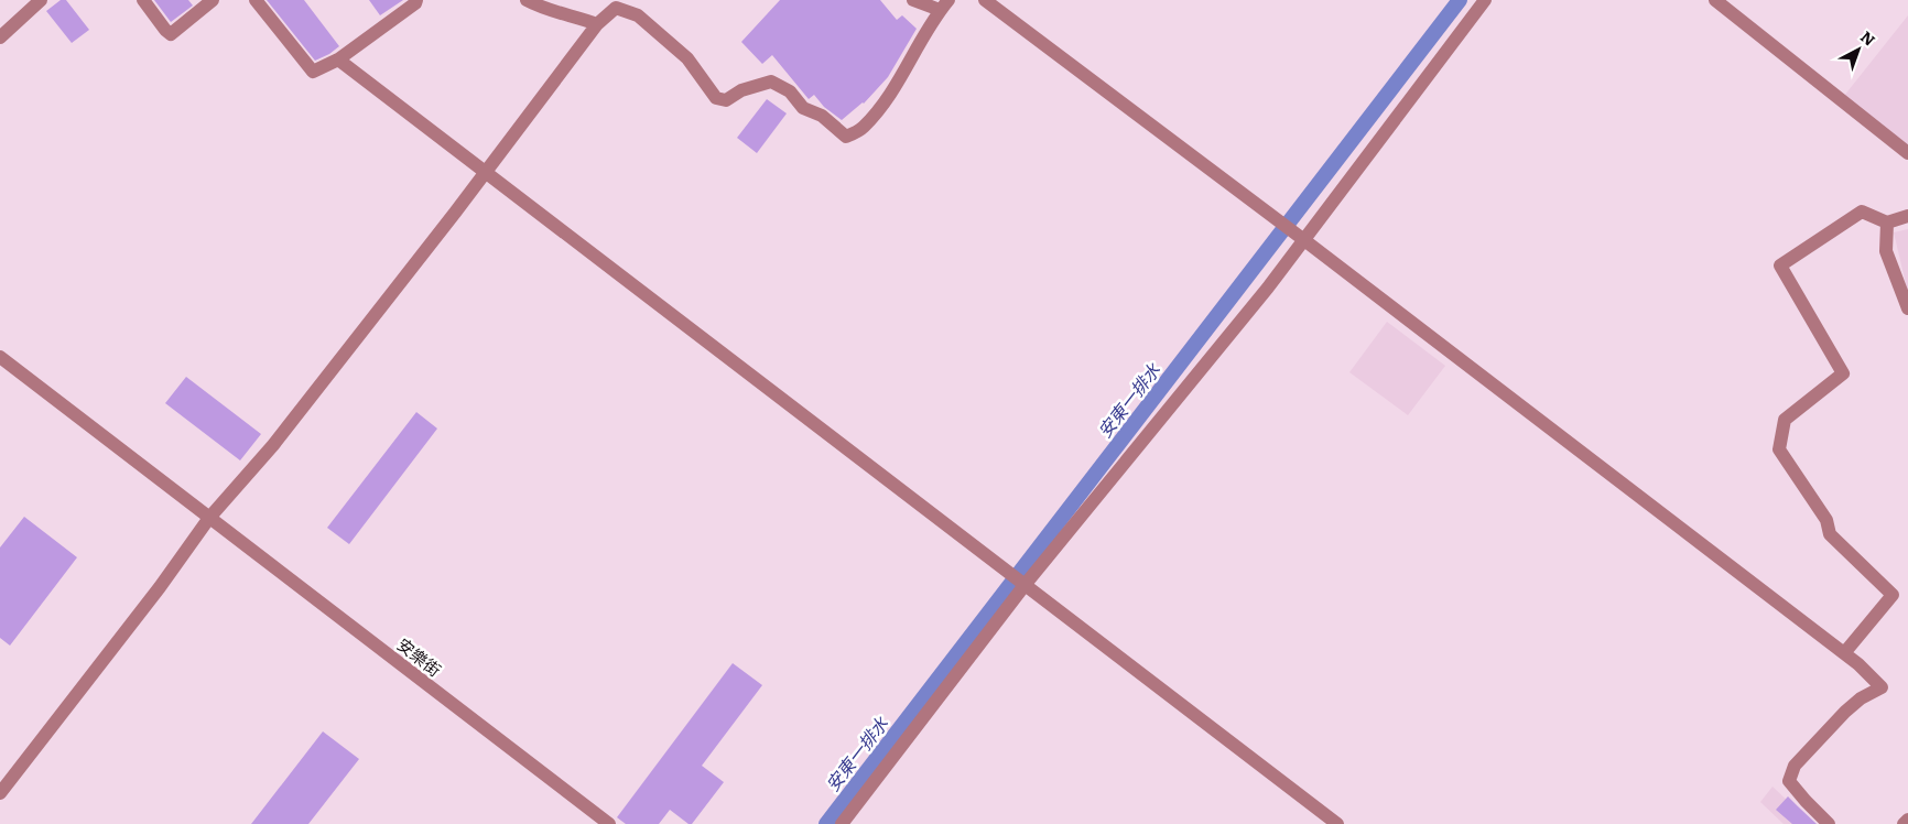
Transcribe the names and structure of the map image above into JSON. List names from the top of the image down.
{
  "streets": {
    "street": ["安樂街"]
  },
  "water": ["安東一排水"],
  "north": "top right"
}
